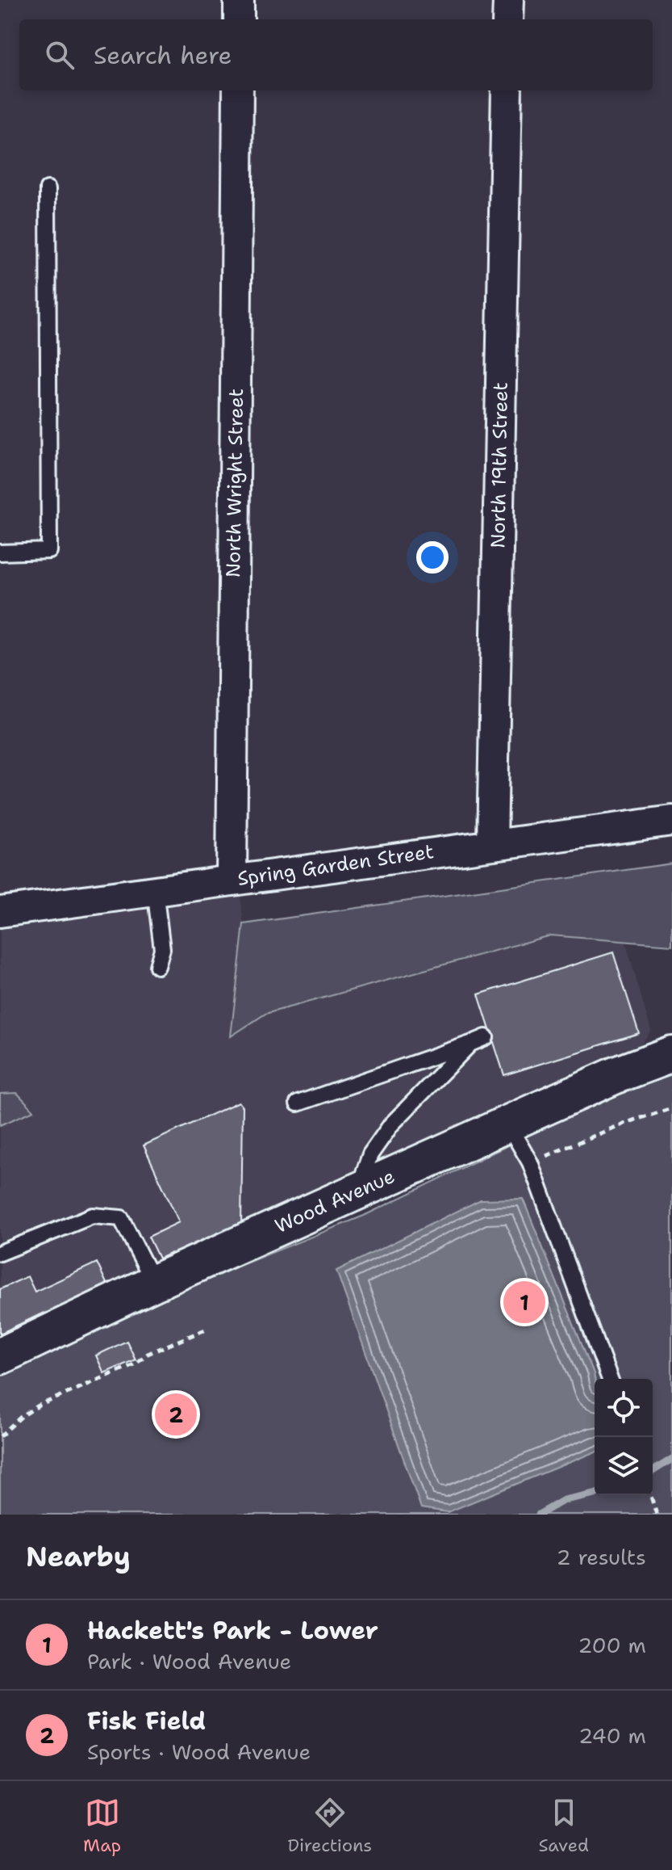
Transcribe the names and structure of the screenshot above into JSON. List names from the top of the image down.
{
  "streets": {
    "main road": ["Wood Avenue"],
    "street": ["North 19th Street", "North Wright Street", "Spring Garden Street"]
  },
  "crossings": [
    ["North 19th Street", "Spring Garden Street"],
    ["North Wright Street", "Spring Garden Street"]
  ],
  "page": {
    "search": "Search here",
    "pins": ["1", "2"],
    "heading": ["Nearby", "2 results"],
    "list": [
      {
        "mark": "1",
        "name": "Hackett's Park - Lower",
        "note": "Park · Wood Avenue",
        "value": "200 m"
      },
      {
        "mark": "2",
        "name": "Fisk Field",
        "note": "Sports · Wood Avenue",
        "value": "240 m"
      }
    ],
    "nav": ["Map", "Directions", "Saved"]
  }
}
